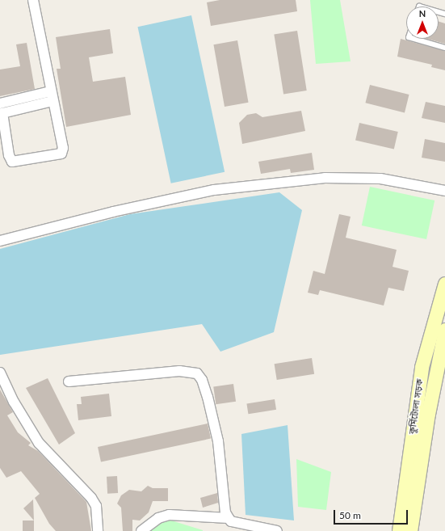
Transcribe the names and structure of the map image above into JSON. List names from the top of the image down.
{
  "streets": {
    "main road": ["কুর্মিটোলা সড়ক"]
  },
  "scale_bar": "50 m",
  "north": "top"
}
